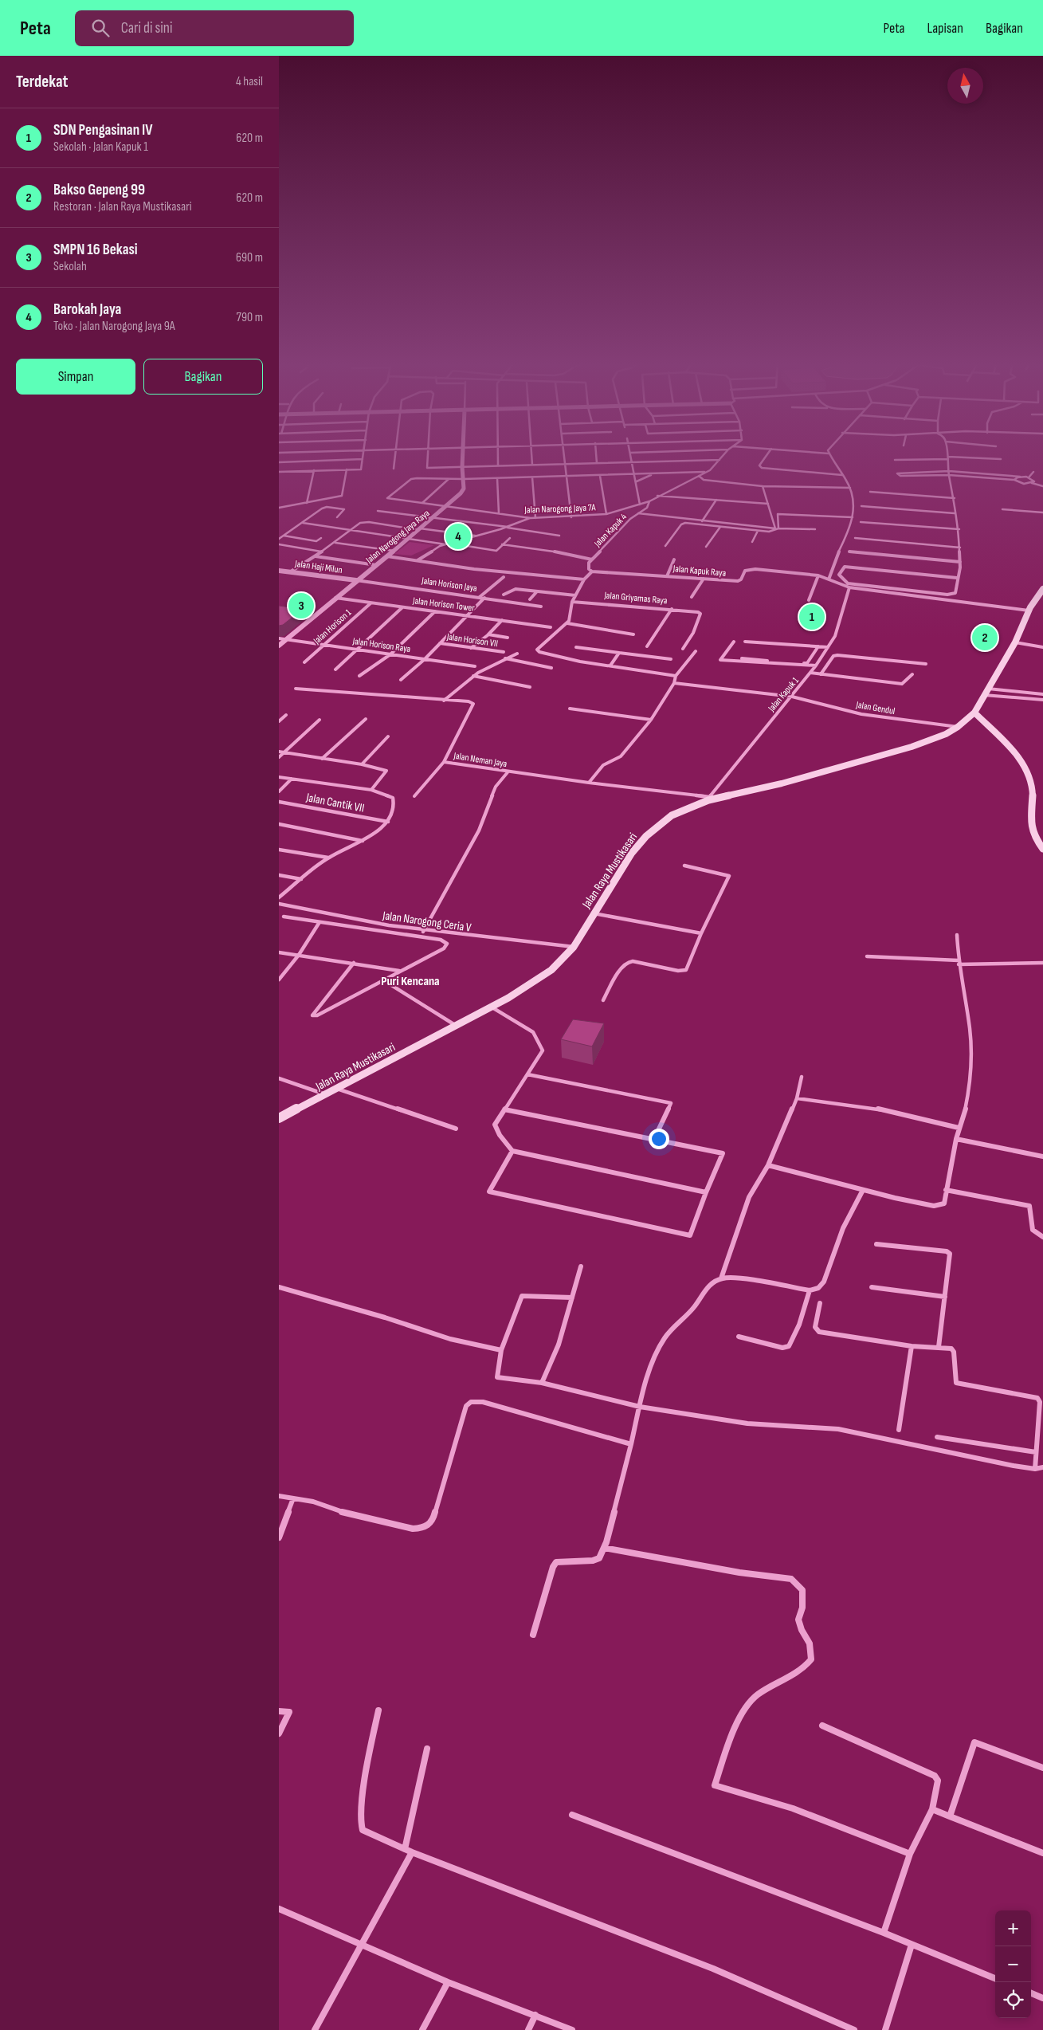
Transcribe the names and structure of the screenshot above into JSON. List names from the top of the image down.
{
  "streets": {
    "main road": ["Jalan Raya Mustikasari"],
    "street": [
      "Jalan Narogong Jaya 7A",
      "Jalan Kapuk 4",
      "Jalan Narogong Jaya Raya",
      "Jalan Haji Milun",
      "Jalan Kapuk Raya",
      "Jalan Horison Jaya",
      "Jalan Griyamas Raya",
      "Jalan Horison Tower",
      "Jalan Horison 1",
      "Jalan Horison VII",
      "Jalan Horison Raya",
      "Jalan Kapuk 1",
      "Jalan Gendul",
      "Jalan Neman Jaya",
      "Jalan Cantik VII",
      "Jalan Narogong Ceria V"
    ]
  },
  "crossings": [
    ["Jalan Narogong Jaya 7A", "Jalan Kapuk 4"],
    ["Jalan Narogong Jaya 7A", "Jalan Narogong Jaya Raya"],
    ["Jalan Kapuk 4", "Jalan Kapuk Raya"],
    ["Jalan Narogong Jaya Raya", "Jalan Haji Milun"],
    ["Jalan Narogong Jaya Raya", "Jalan Horison Jaya"],
    ["Jalan Narogong Jaya Raya", "Jalan Horison Tower"],
    ["Jalan Narogong Jaya Raya", "Jalan Horison Raya"],
    ["Jalan Haji Milun", "Jalan Horison Jaya"],
    ["Jalan Kapuk Raya", "Jalan Kapuk 1"],
    ["Jalan Kapuk Raya", "Jalan Raya Mustikasari"],
    ["Jalan Horison Tower", "Jalan Horison 1"],
    ["Jalan Horison 1", "Jalan Horison Raya"],
    ["Jalan Kapuk 1", "Jalan Gendul"],
    ["Jalan Kapuk 1", "Jalan Neman Jaya"],
    ["Jalan Kapuk 1", "Jalan Raya Mustikasari"],
    ["Jalan Gendul", "Jalan Raya Mustikasari"],
    ["Jalan Neman Jaya", "Jalan Raya Mustikasari"],
    ["Jalan Raya Mustikasari", "Jalan Narogong Ceria V"]
  ],
  "districts": ["Puri Kencana"],
  "north": "top",
  "page": {
    "header": "Peta",
    "search": "Cari di sini",
    "nav": ["Peta", "Lapisan", "Bagikan"],
    "heading": ["Terdekat", "4 hasil"],
    "list": [
      {
        "mark": "1",
        "name": "SDN Pengasinan IV",
        "note": "Sekolah · Jalan Kapuk 1",
        "value": "620 m"
      },
      {
        "mark": "2",
        "name": "Bakso Gepeng 99",
        "note": "Restoran · Jalan Raya Mustikasari",
        "value": "620 m"
      },
      {
        "mark": "3",
        "name": "SMPN 16 Bekasi",
        "note": "Sekolah",
        "value": "690 m"
      },
      {
        "mark": "4",
        "name": "Barokah Jaya",
        "note": "Toko · Jalan Narogong Jaya 9A",
        "value": "790 m"
      }
    ],
    "buttons": ["Simpan", "Bagikan"],
    "pins": [
      "4",
      "3",
      "1",
      "2"
    ],
    "map_buttons": ["+", "−"]
  }
}
